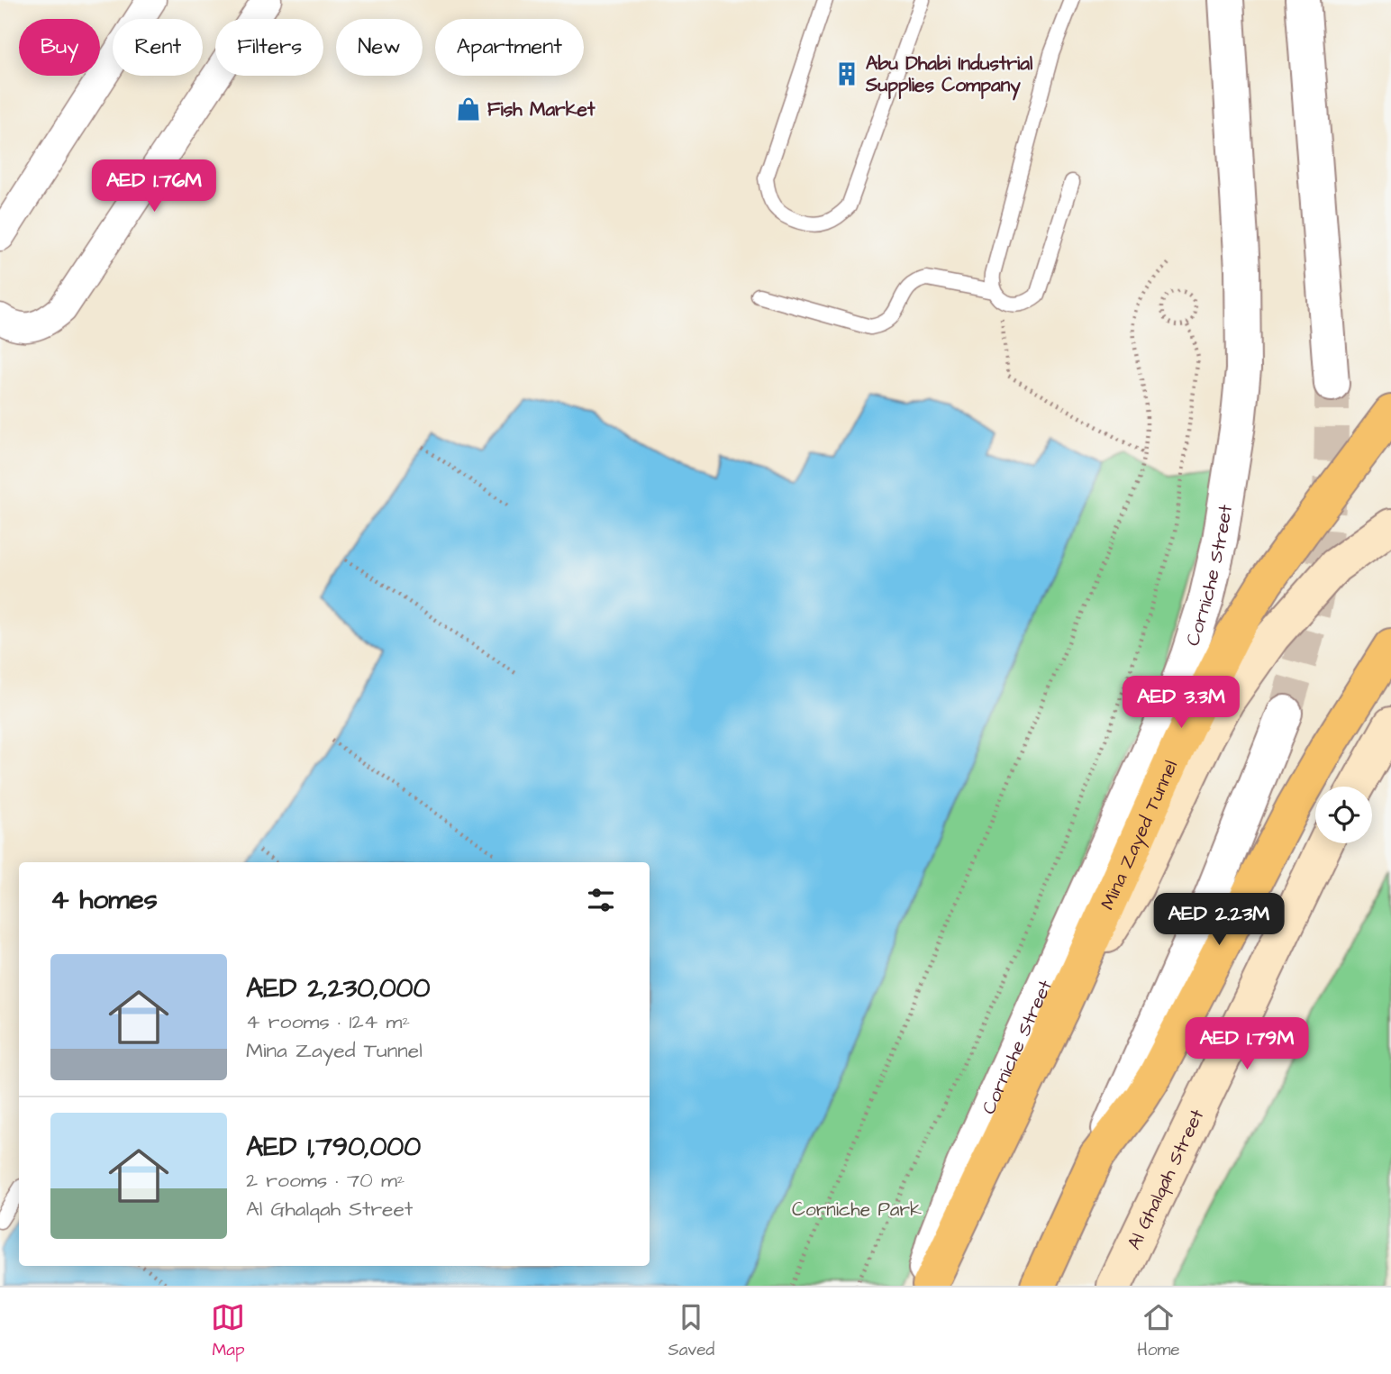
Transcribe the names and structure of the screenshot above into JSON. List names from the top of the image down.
{
  "streets": {
    "highway": ["Corniche Street", "Mina Zayed Tunnel"],
    "main road": ["Al Ghalqah Street"]
  },
  "crossings": [
    ["Corniche Street", "Mina Zayed Tunnel"]
  ],
  "parks": ["Corniche Park"],
  "places": {
    "building": ["Abu Dhabi Industrial Supplies Company"],
    "shop": ["Fish Market"]
  },
  "page": {
    "chip": [
      "Buy",
      "Rent",
      "Filters",
      "New",
      "Apartment"
    ],
    "price": [
      "AED 1.76M",
      "AED 3.3M",
      "AED 2.23M",
      "AED 1.79M"
    ],
    "heading": "4 homes",
    "list": [
      {
        "name": "AED 2,230,000",
        "note": "4 rooms · 124 m² · Mina Zayed Tunnel"
      },
      {
        "name": "AED 1,790,000",
        "note": "2 rooms · 70 m² · Al Ghalqah Street"
      }
    ],
    "tabs": ["Map", "Saved", "Home"]
  }
}
